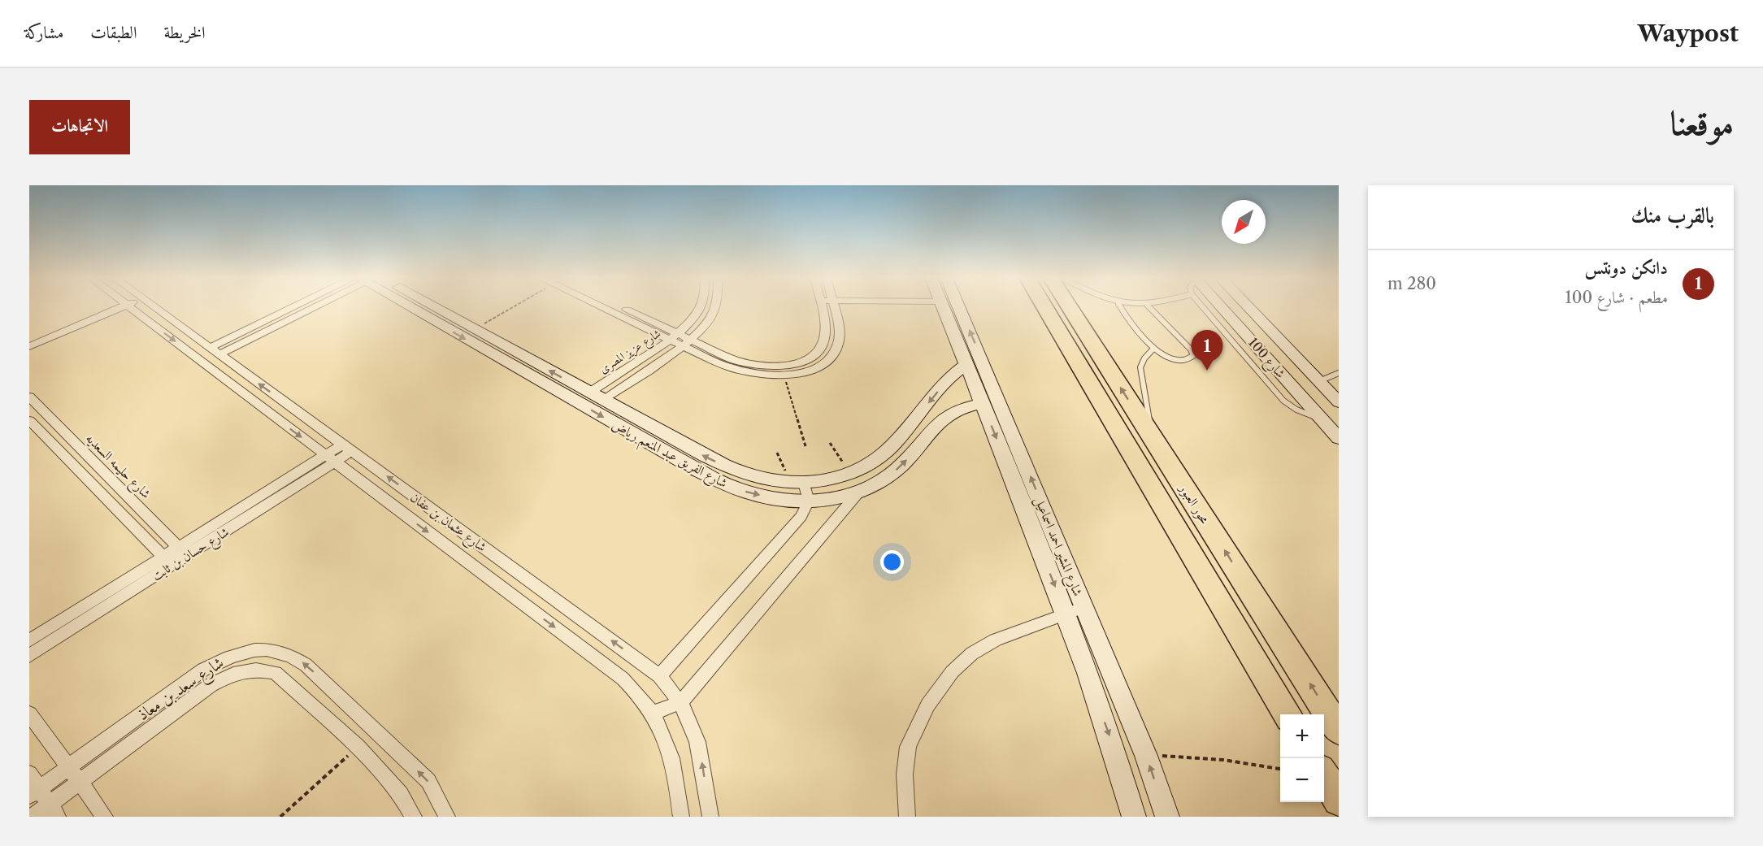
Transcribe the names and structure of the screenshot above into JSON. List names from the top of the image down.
{
  "streets": {
    "highway": ["محور العبور"],
    "street": [
      "شارع عزيز المصرى",
      "شارع 100",
      "شارع الفريق عبد المنعم رياض",
      "شارع حليمه السعديه",
      "شارع عثمان بن عفان",
      "شارع المشير احمد اسماعيل",
      "شارع حسان بن ثابت",
      "شارع سعد بن معاذ"
    ]
  },
  "crossings": [
    ["شارع عزيز المصرى", "شارع الفريق عبد المنعم رياض"],
    ["شارع الفريق عبد المنعم رياض", "شارع المشير احمد اسماعيل"],
    ["شارع حليمه السعديه", "شارع حسان بن ثابت"],
    ["شارع عثمان بن عفان", "شارع حسان بن ثابت"]
  ],
  "north": "bottom left",
  "page": {
    "header": "Waypost",
    "nav": ["الخريطة", "الطبقات", "مشاركة"],
    "title": "موقعنا",
    "buttons": "الاتجاهات",
    "heading": "بالقرب منك",
    "list": [
      {
        "mark": "1",
        "name": "دانكن دونتس",
        "note": "مطعم · شارع 100",
        "value": "280 m"
      }
    ],
    "pins": "1",
    "map_buttons": ["+", "−"]
  }
}
